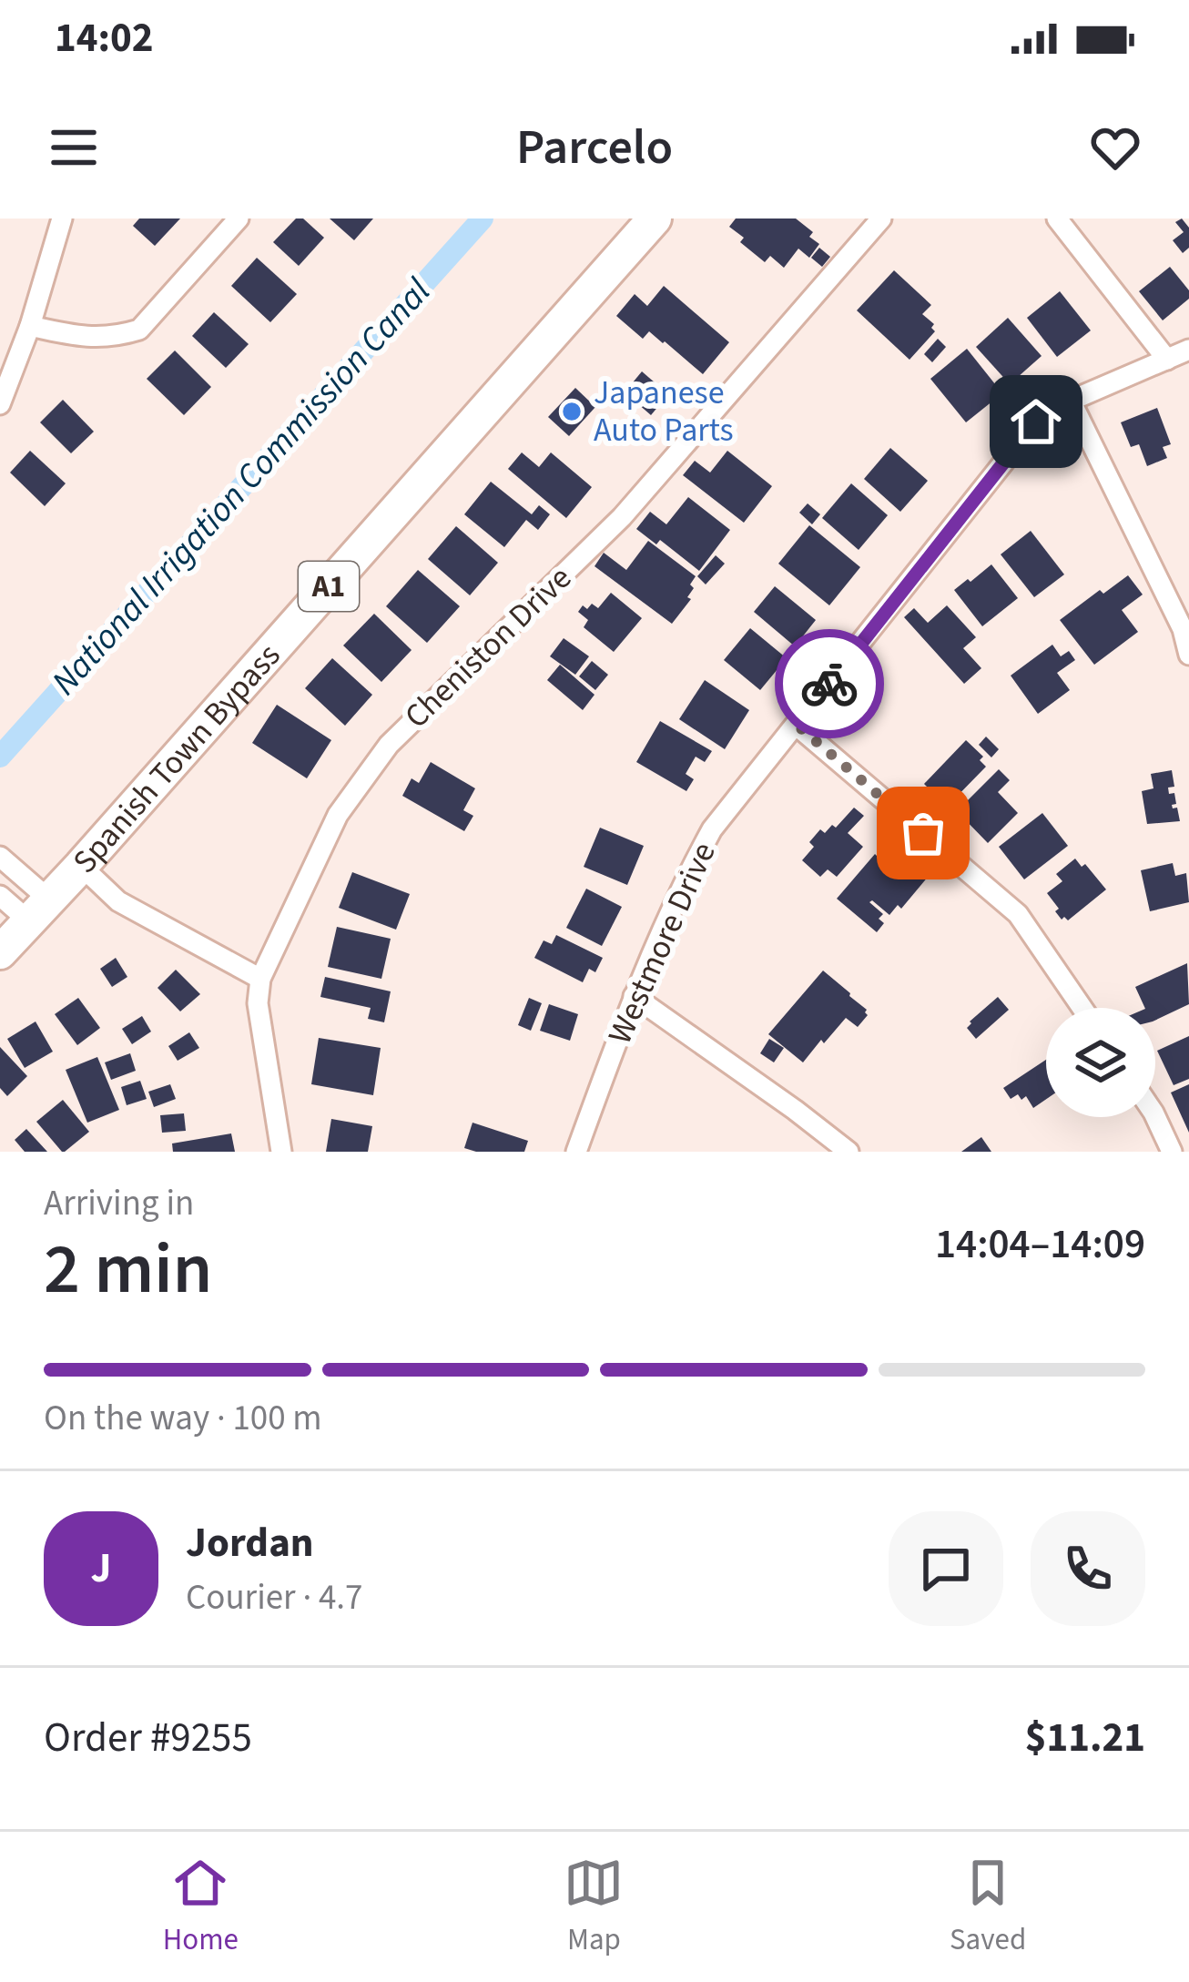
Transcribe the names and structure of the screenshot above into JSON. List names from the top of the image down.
{
  "streets": {
    "main road": ["A1", "Spanish Town Bypass"],
    "street": ["Cheniston Drive", "Westmore Drive"]
  },
  "water": ["National Irrigation Commission Canal"],
  "places": ["Japanese Auto Parts"],
  "page": {
    "status": "14:02",
    "header": "Parcelo",
    "heading": ["2 min", "Arriving in", "14:04–14:09"],
    "panel": [
      "Jordan",
      "Courier · 4.7",
      "Order #9255",
      "$11.21"
    ],
    "bar": "On the way · 100 m",
    "round": "J",
    "tabs": ["Home", "Map", "Saved"]
  }
}
